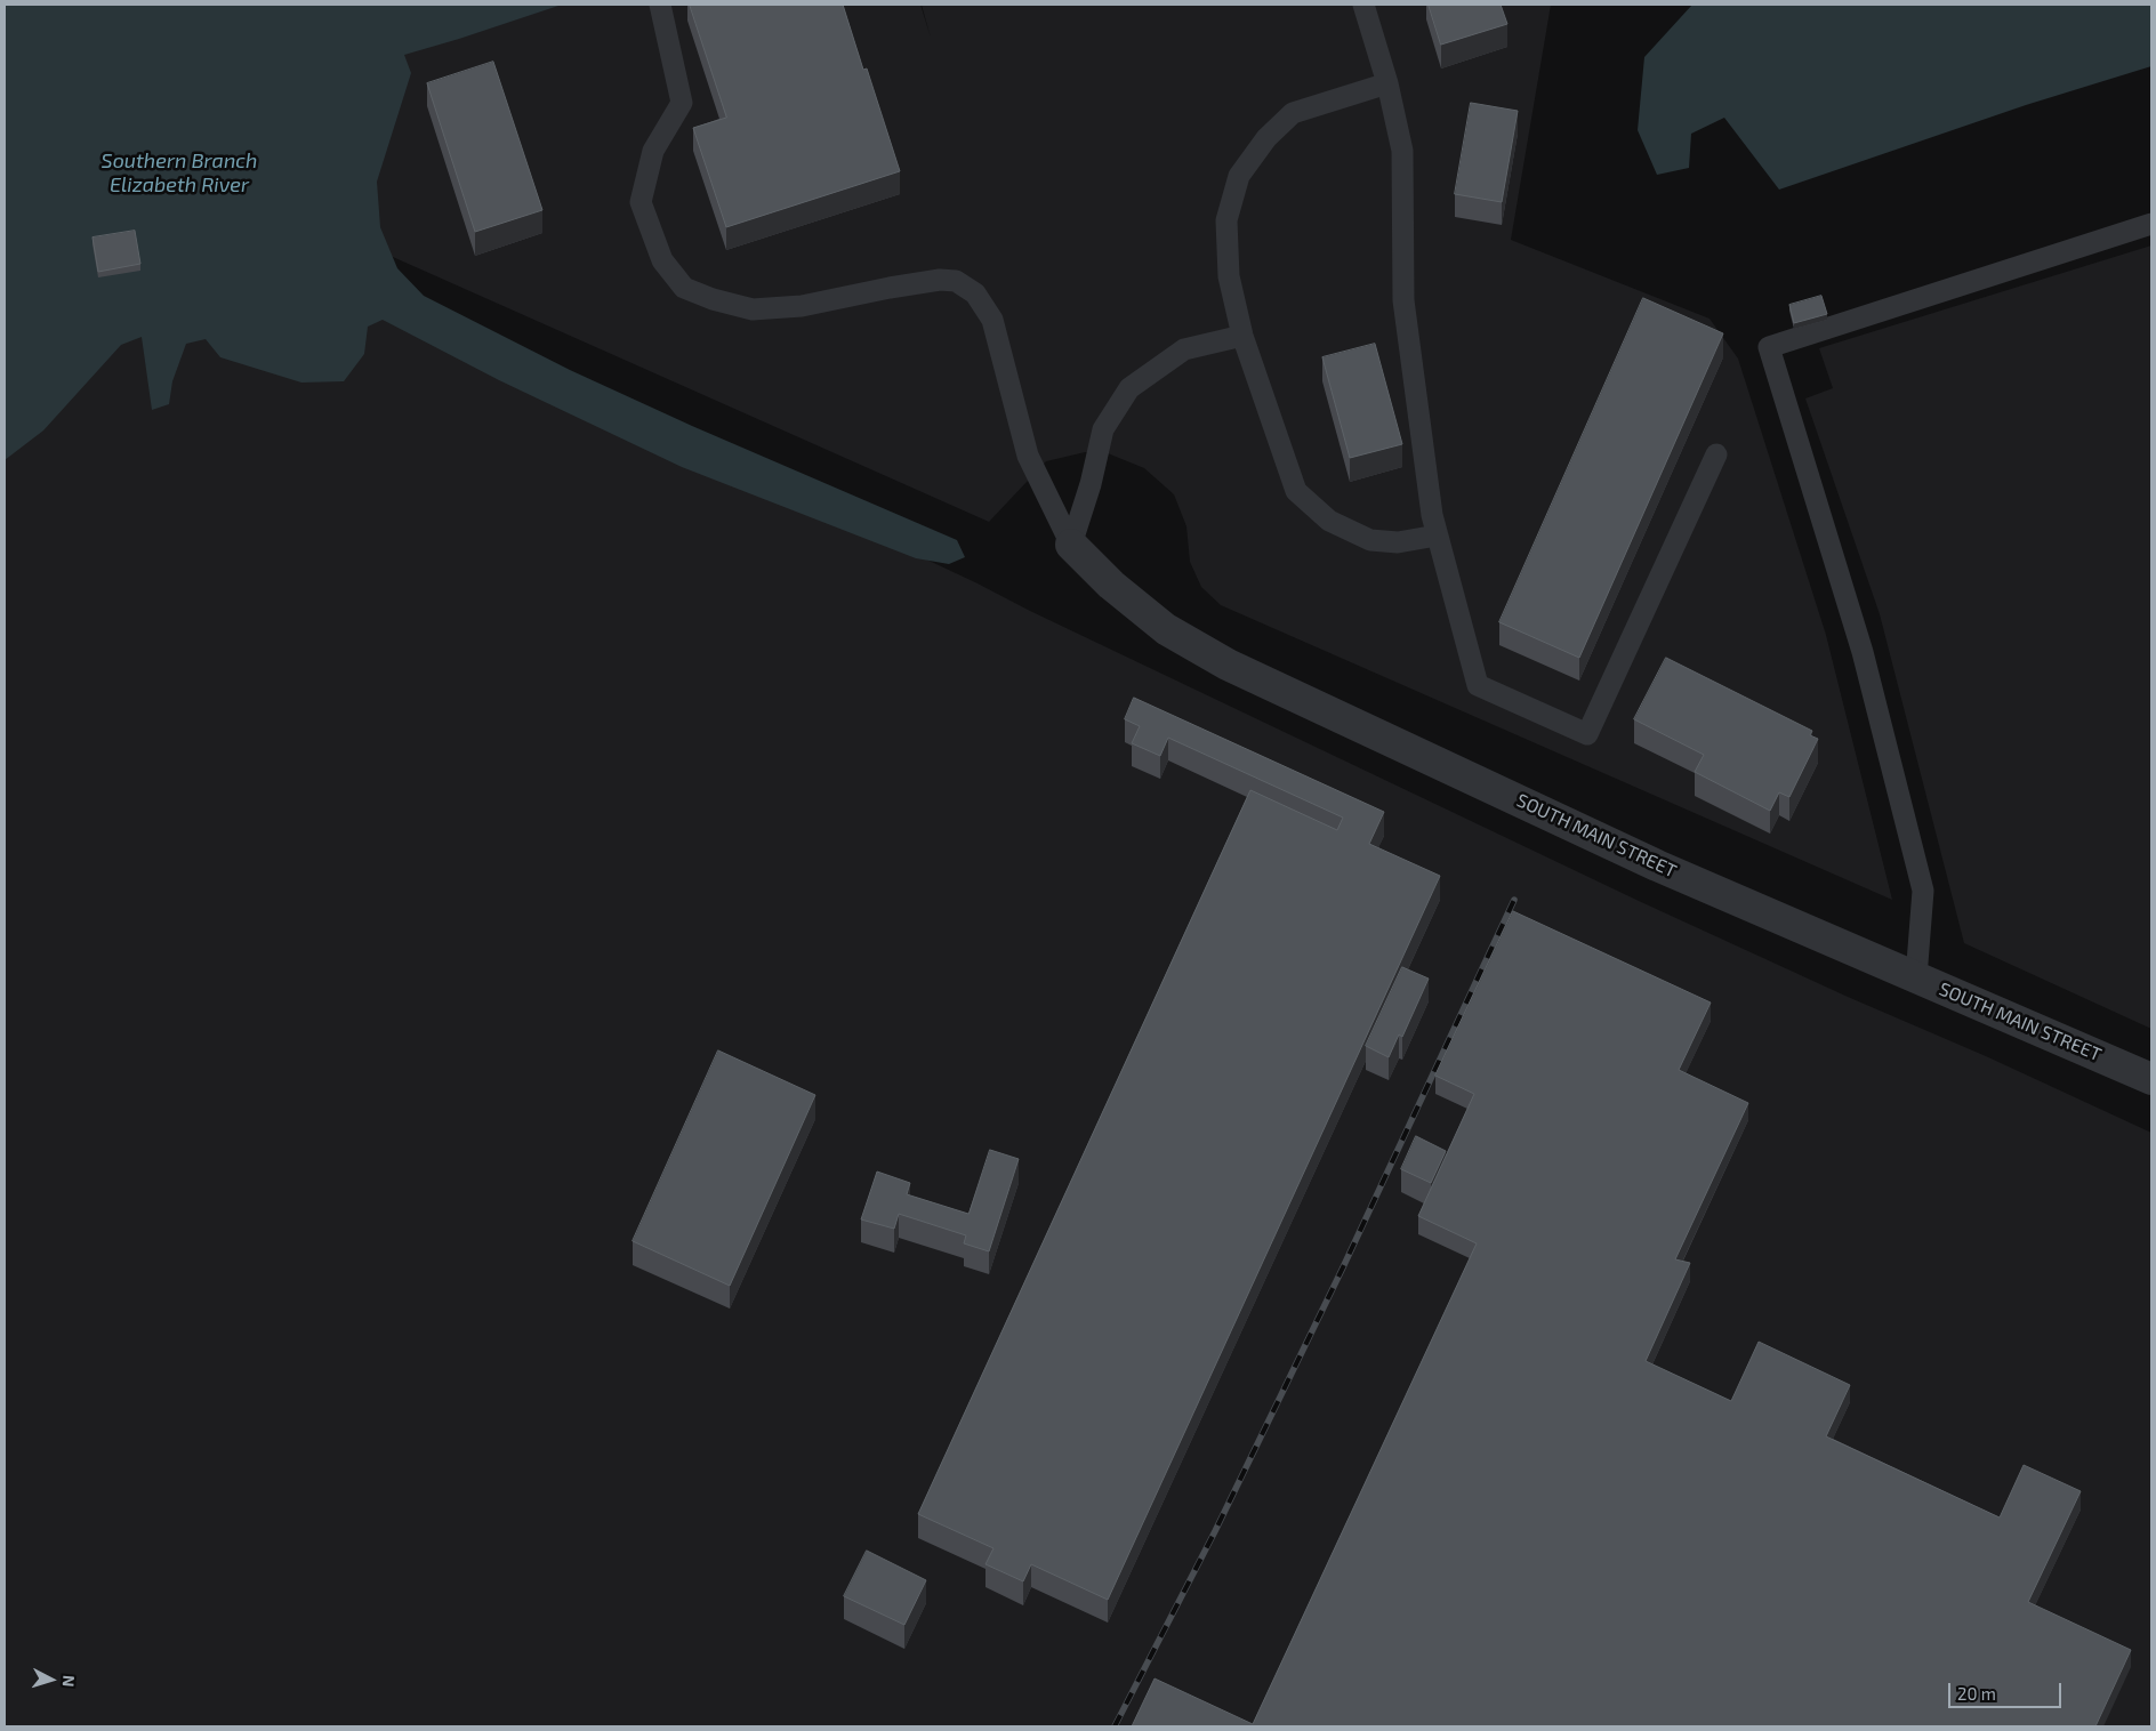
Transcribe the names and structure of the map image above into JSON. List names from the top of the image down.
{
  "streets": {
    "street": ["SOUTH MAIN STREET"]
  },
  "water": ["Southern Branch Elizabeth River"],
  "scale_bar": "20 m",
  "north": "right"
}
